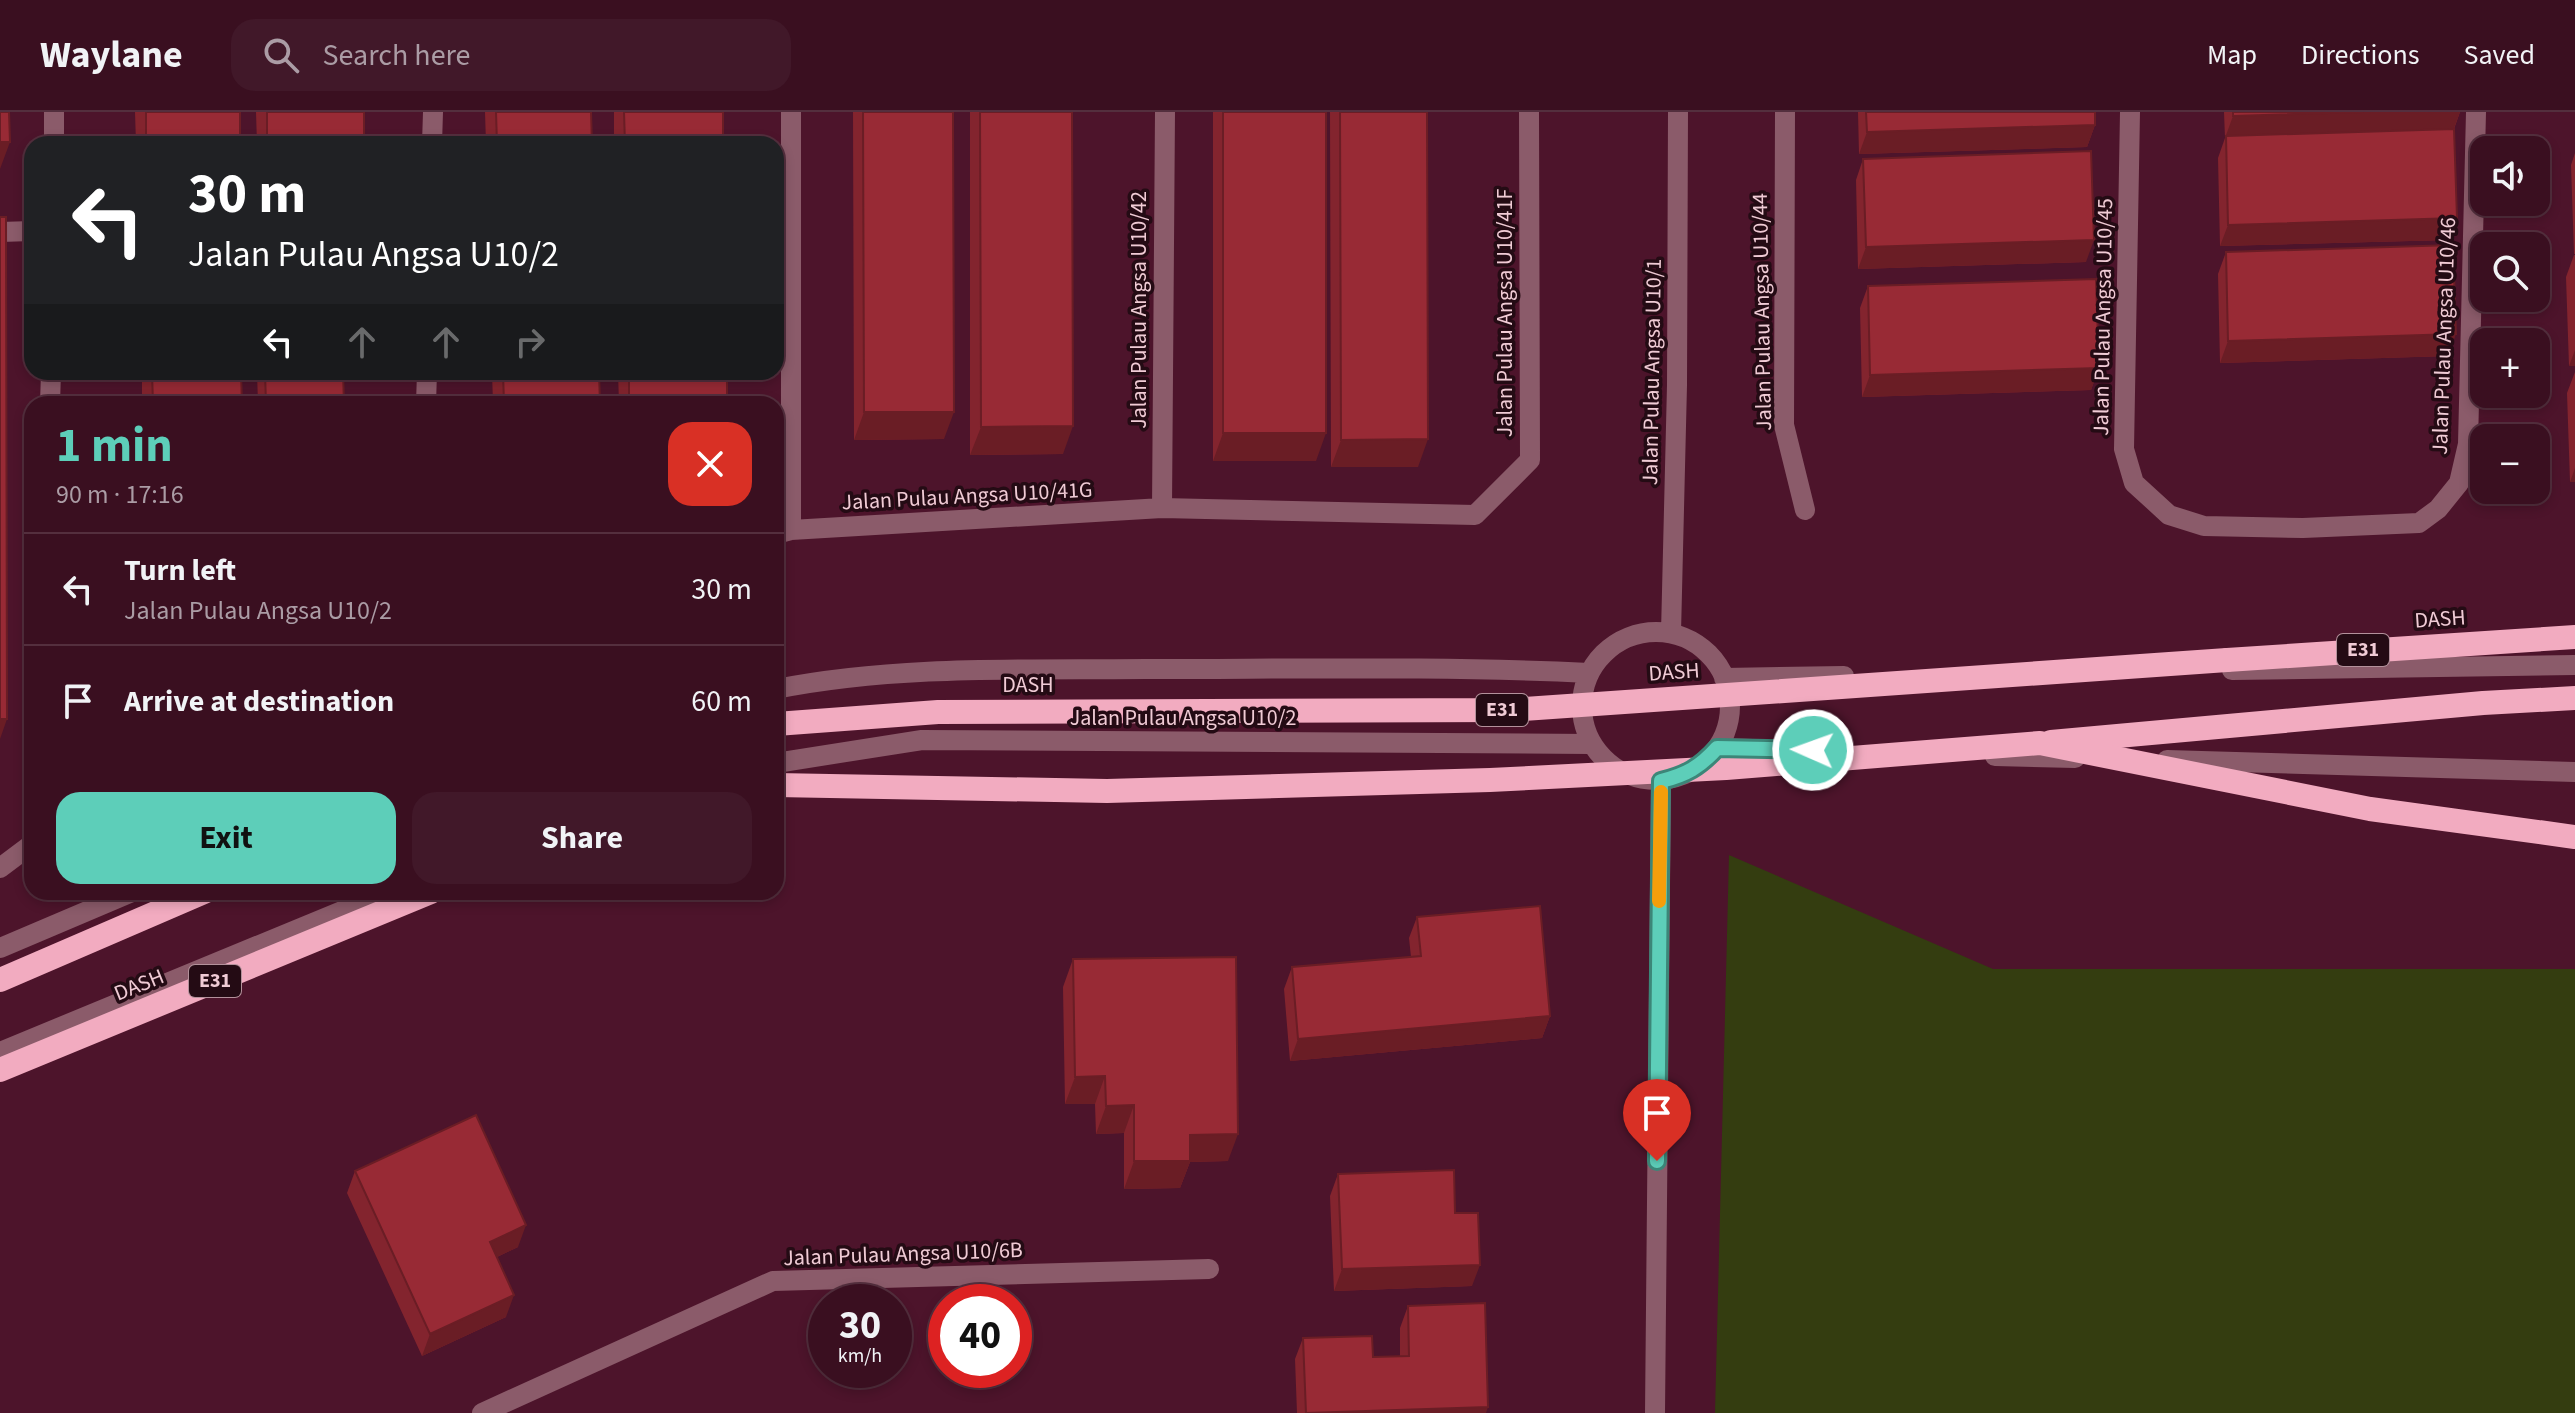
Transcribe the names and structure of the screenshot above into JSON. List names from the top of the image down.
{
  "streets": {
    "highway": ["DASH", "E31"],
    "street": [
      "Jalan Pulau Angsa U10/42",
      "Jalan Pulau Angsa U10/44",
      "Jalan Pulau Angsa U10/41F",
      "Jalan Pulau Angsa U10/45",
      "Jalan Pulau Angsa U10/46",
      "Jalan Pulau Angsa U10/1",
      "Jalan Pulau Angsa U10/41G",
      "Jalan Pulau Angsa U10/2",
      "Jalan Pulau Angsa U10/6B"
    ]
  },
  "crossings": [
    ["Jalan Pulau Angsa U10/42", "Jalan Pulau Angsa U10/41F"],
    ["Jalan Pulau Angsa U10/42", "Jalan Pulau Angsa U10/41G"],
    ["Jalan Pulau Angsa U10/41F", "Jalan Pulau Angsa U10/41G"],
    ["Jalan Pulau Angsa U10/45", "Jalan Pulau Angsa U10/46"],
    ["Jalan Pulau Angsa U10/1", "Jalan Pulau Angsa U10/2"]
  ],
  "page": {
    "header": "Waylane",
    "search": "Search here",
    "nav": ["Map", "Directions", "Saved"],
    "map_buttons": ["+", "−"],
    "turn": ["30 m", "Jalan Pulau Angsa U10/2"],
    "heading": ["1 min", "90 m · 17:16"],
    "list": [
      {
        "name": "Turn left",
        "note": "Jalan Pulau Angsa U10/2",
        "value": "30 m"
      },
      {
        "name": "Arrive at destination",
        "value": "60 m"
      }
    ],
    "buttons": ["Exit", "Share"],
    "speed": "30 km/h",
    "limit": "40"
  }
}
